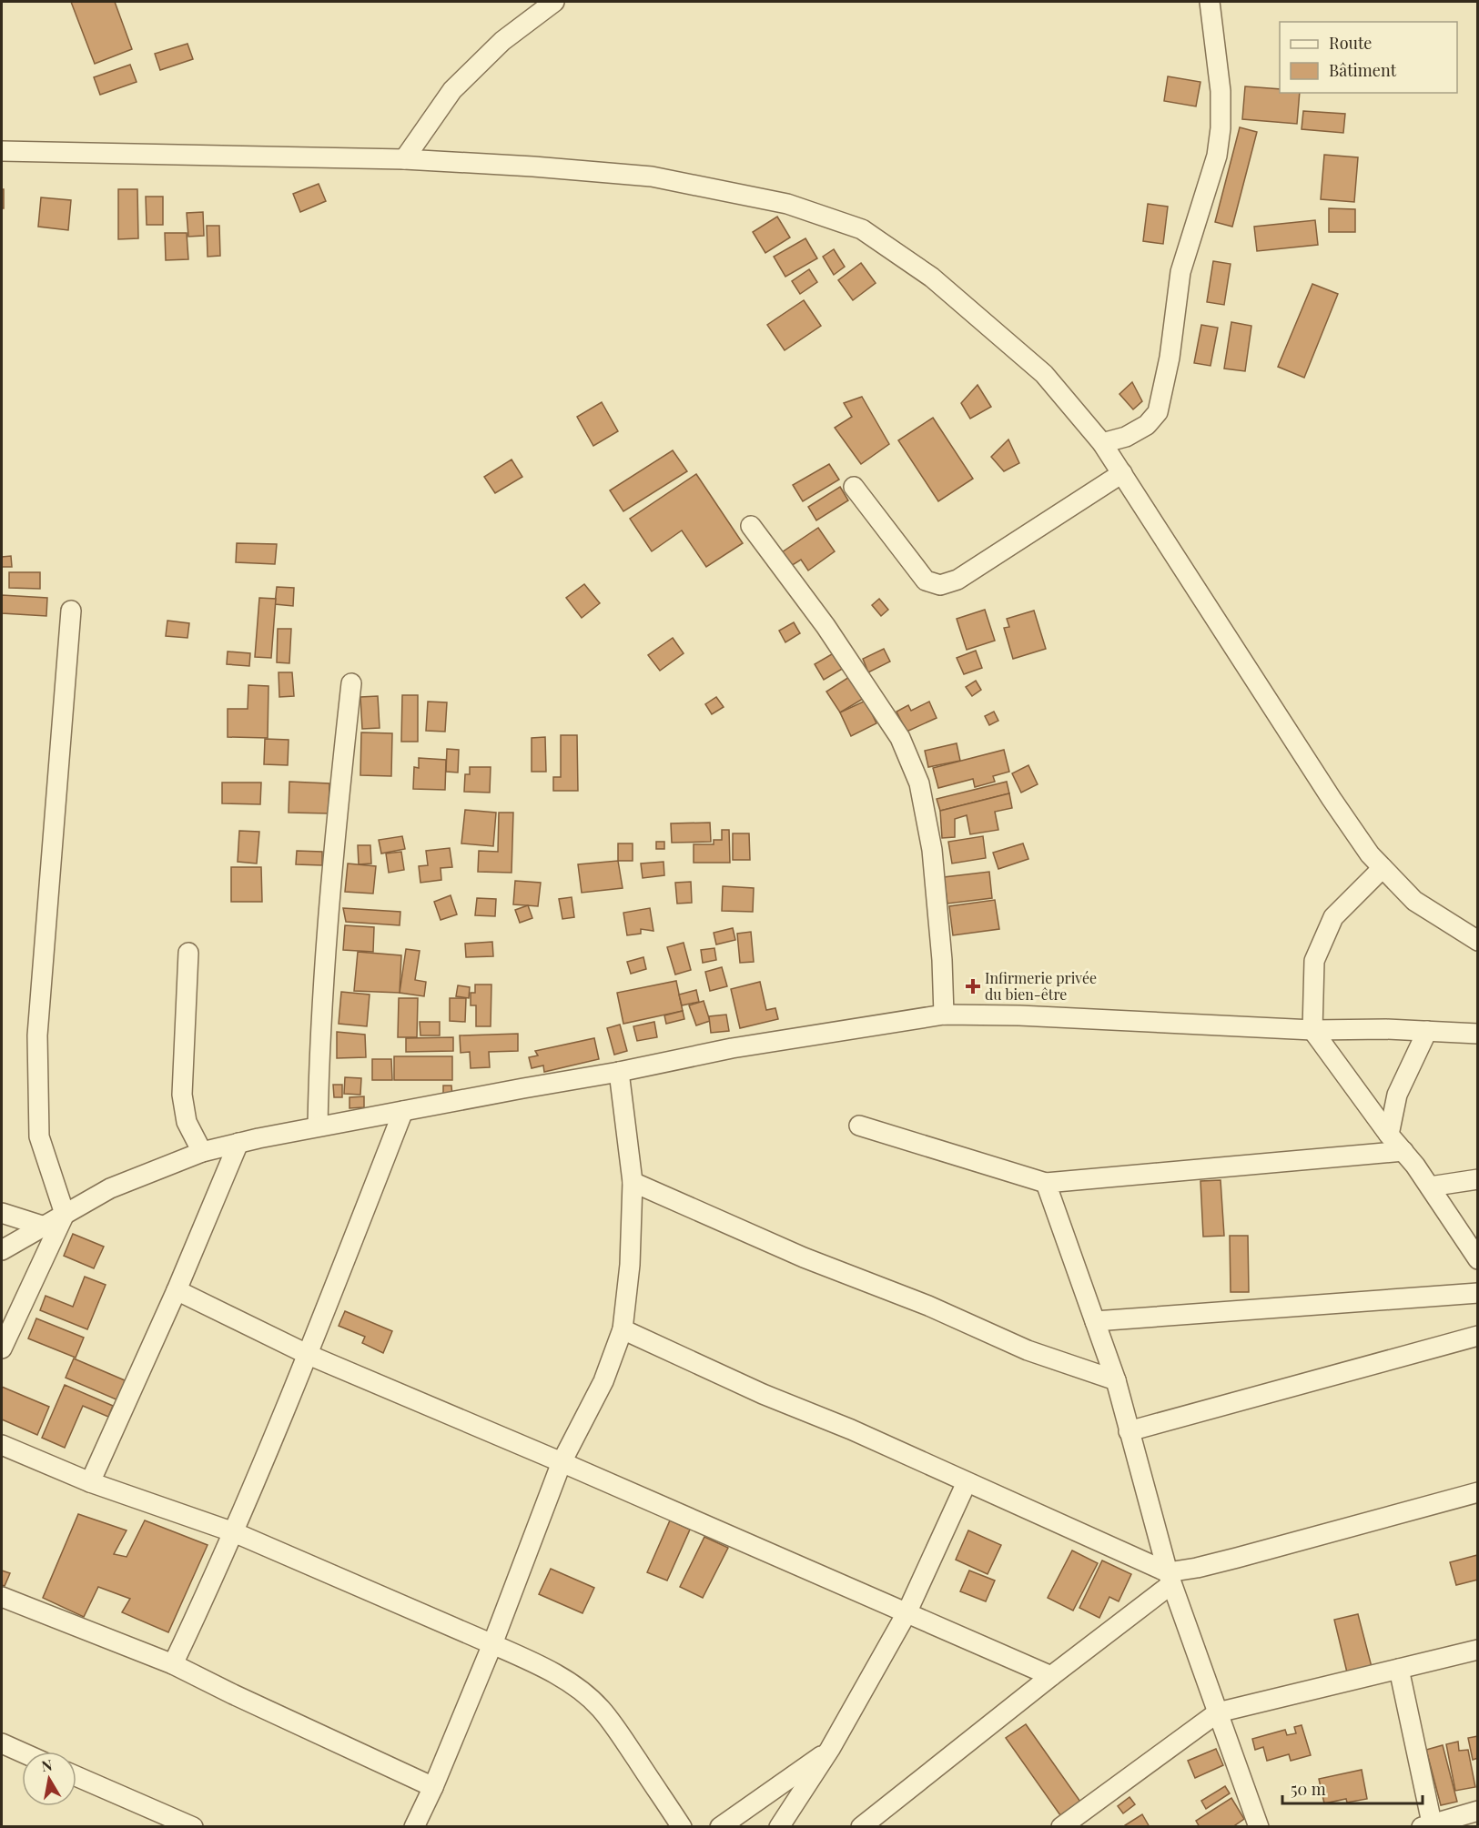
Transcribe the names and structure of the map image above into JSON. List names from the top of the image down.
{
  "places": {
    "health": ["Infirmerie privée du bien-être"]
  },
  "legend": ["Route", "Bâtiment"],
  "scale_bar": "50 m",
  "north": "top"
}
